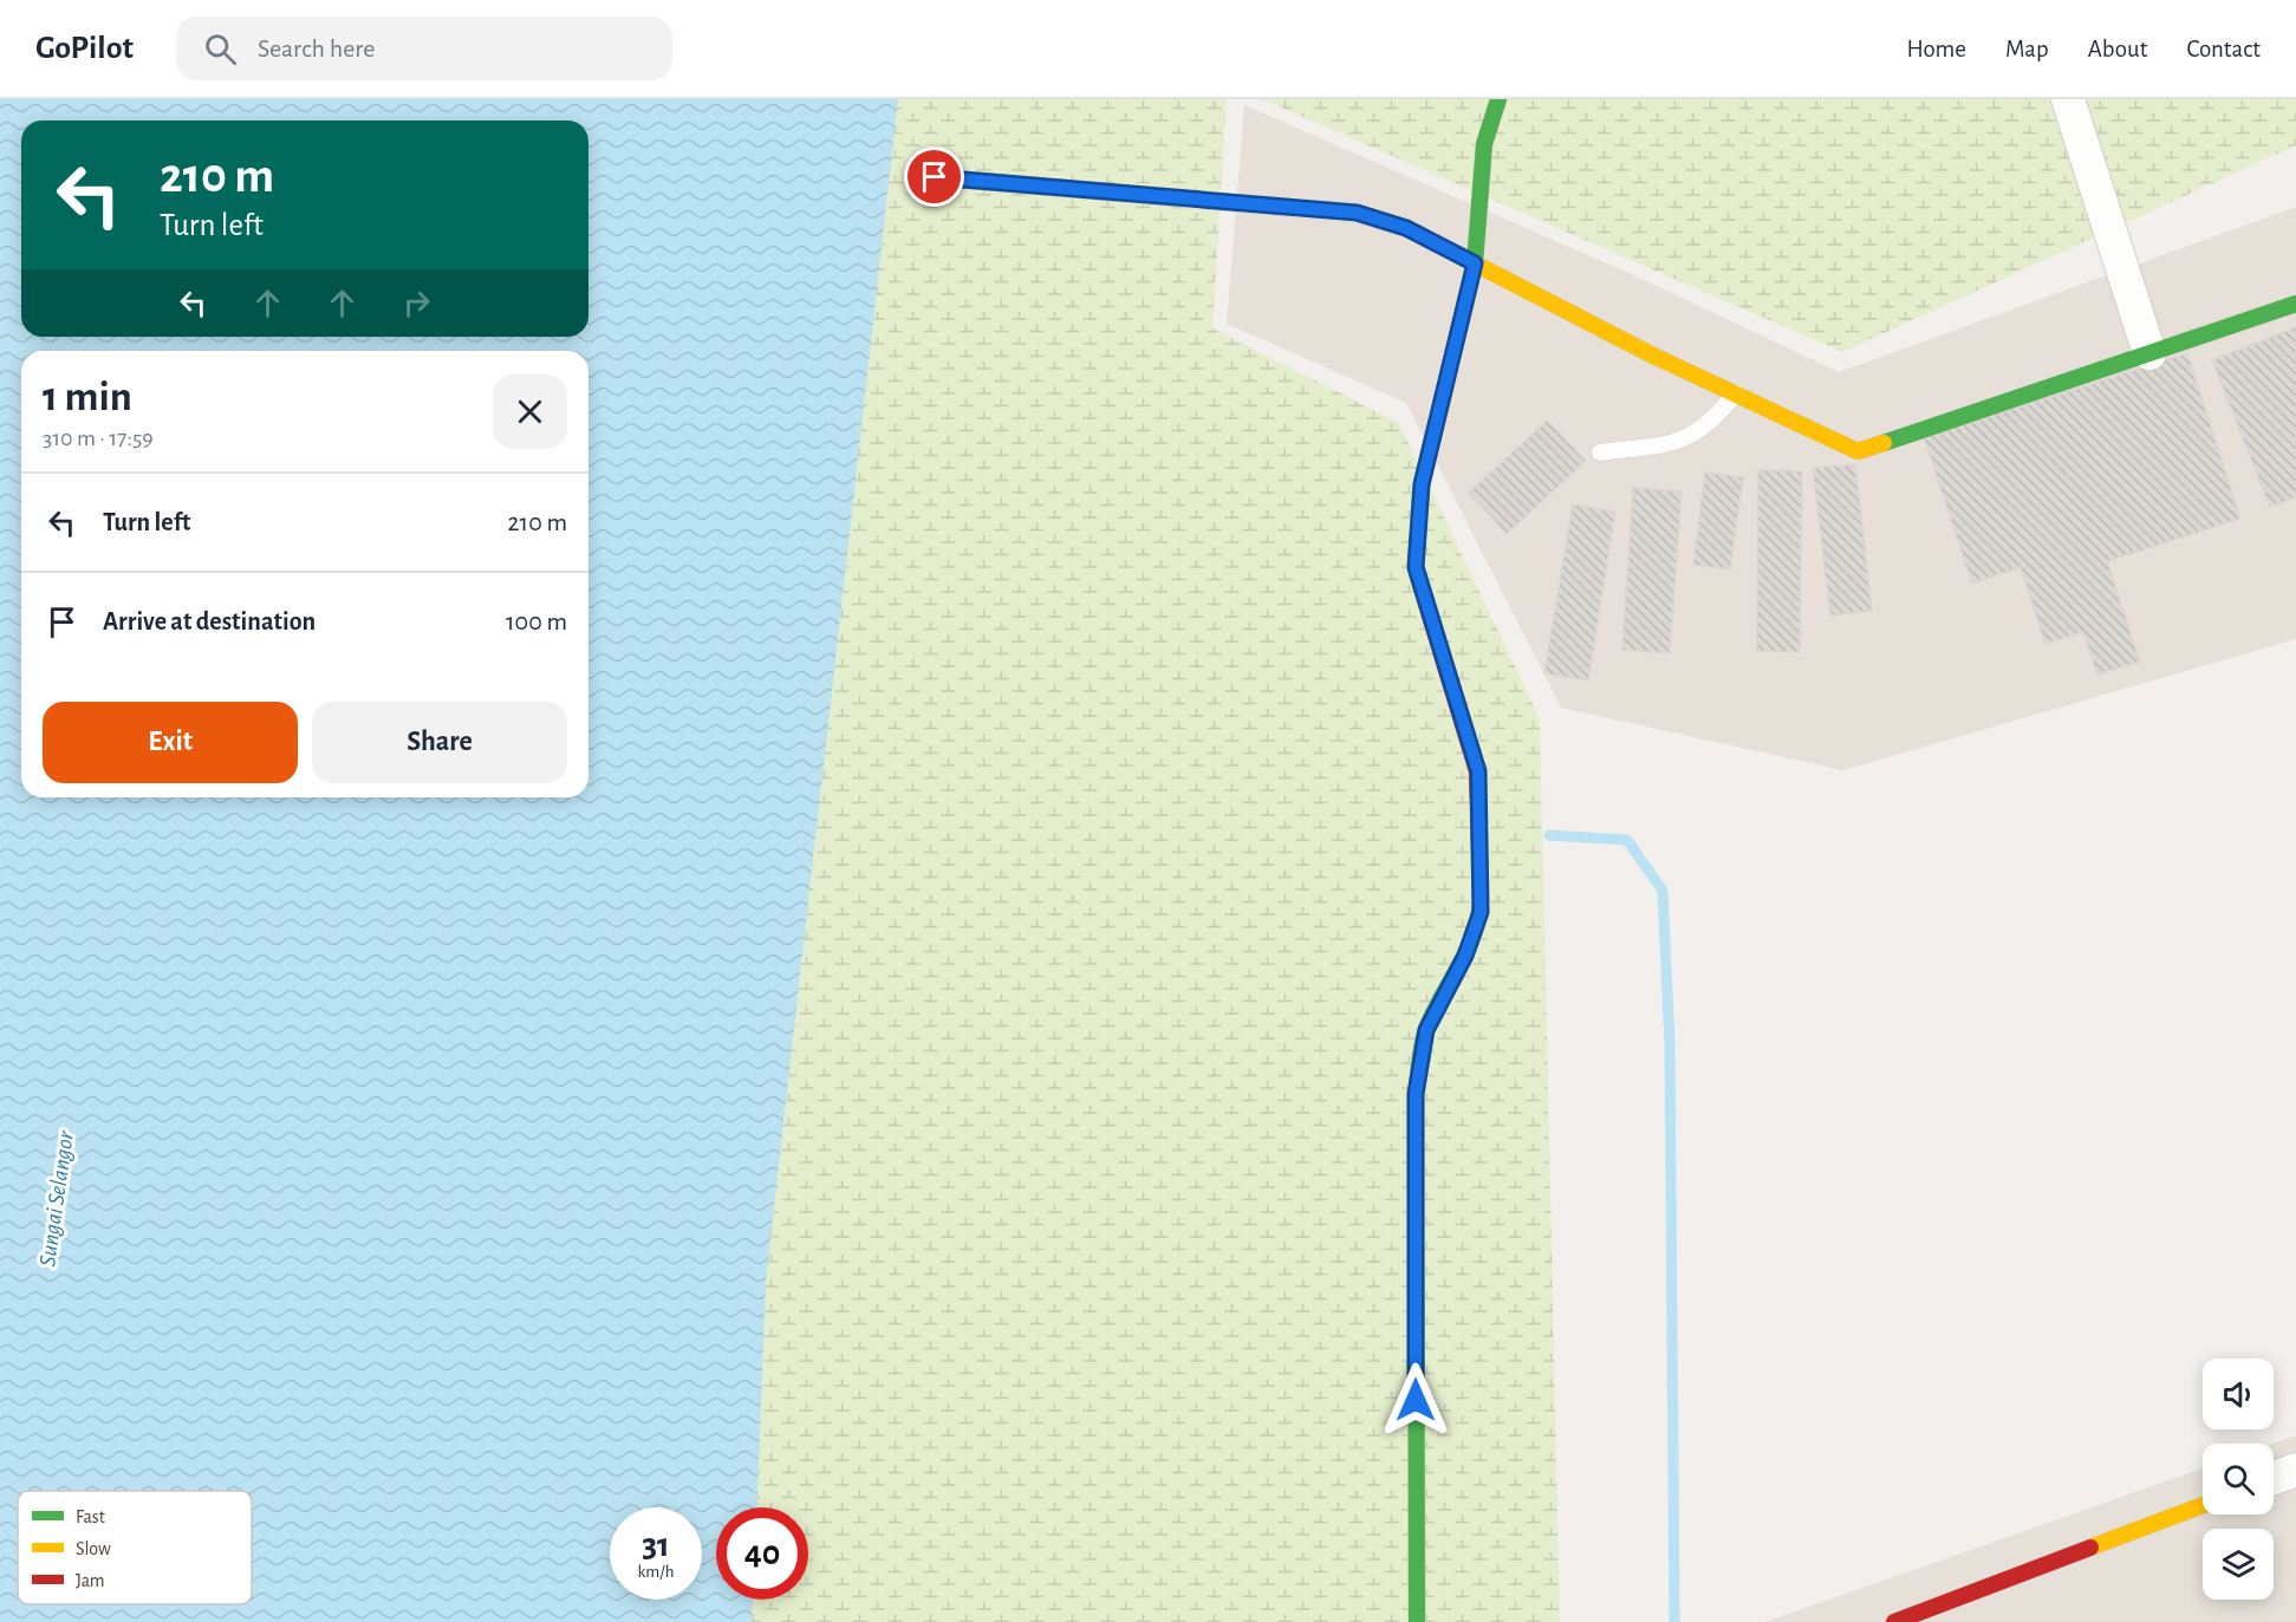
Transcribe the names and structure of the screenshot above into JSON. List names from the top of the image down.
{
  "water": ["Sungai Selangor"],
  "legend": ["Fast", "Slow", "Jam"],
  "page": {
    "header": "GoPilot",
    "search": "Search here",
    "nav": [
      "Home",
      "Map",
      "About",
      "Contact"
    ],
    "turn": ["210 m", "Turn left"],
    "heading": ["1 min", "310 m · 17:59"],
    "list": [
      {
        "name": "Turn left",
        "value": "210 m"
      },
      {
        "name": "Arrive at destination",
        "value": "100 m"
      }
    ],
    "buttons": ["Exit", "Share"],
    "speed": "31 km/h",
    "limit": "40"
  }
}
